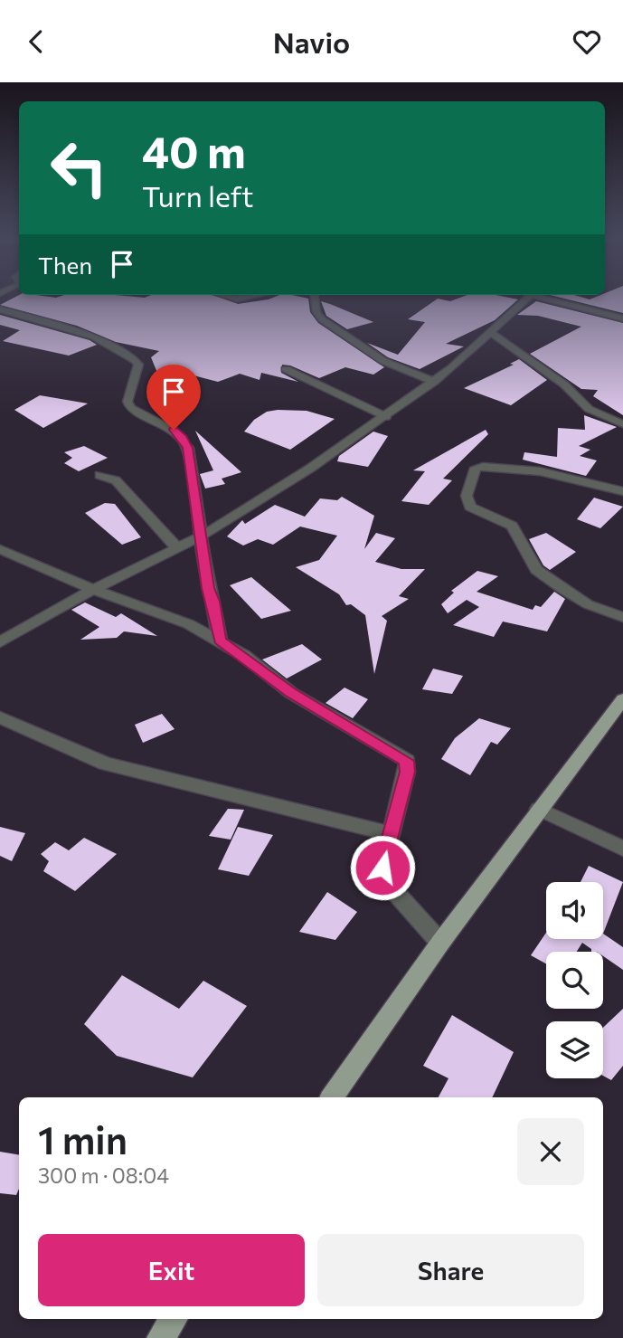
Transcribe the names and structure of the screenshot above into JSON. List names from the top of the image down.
{
  "page": {
    "header": "Navio",
    "turn": ["40 m", "Turn left"],
    "then": "Then",
    "heading": ["1 min", "300 m · 08:04"],
    "buttons": ["Exit", "Share"]
  }
}
